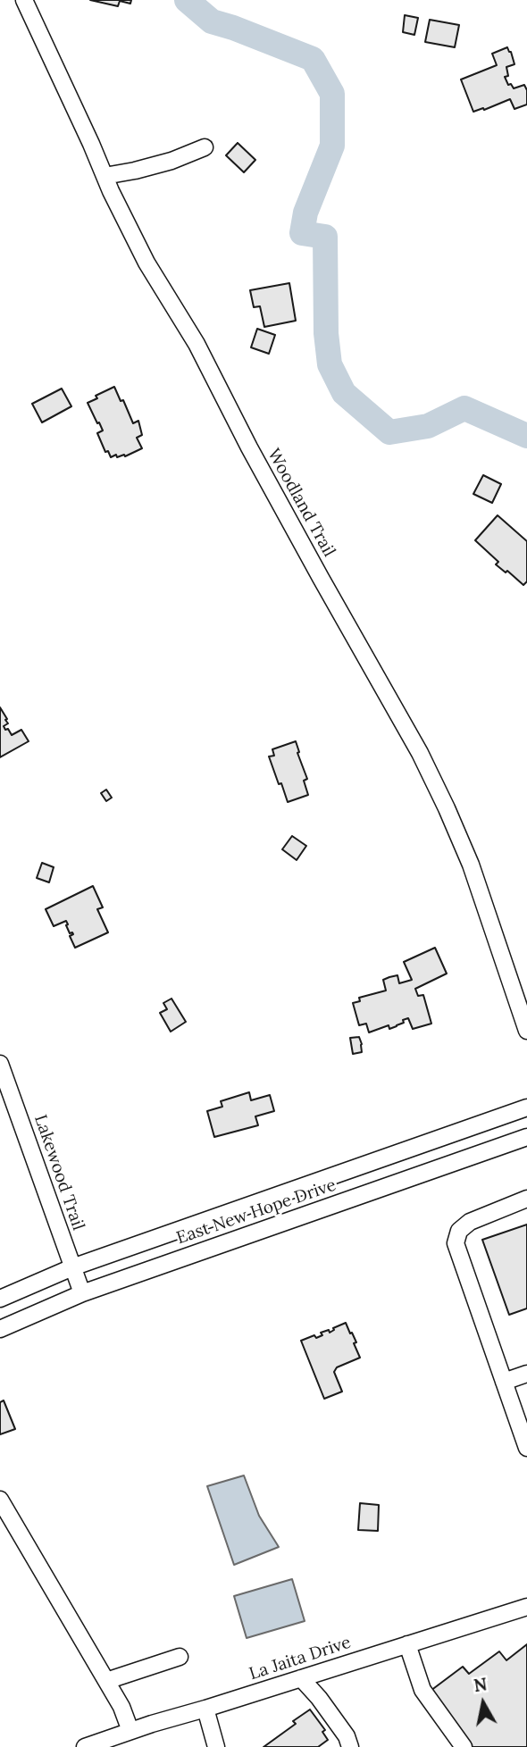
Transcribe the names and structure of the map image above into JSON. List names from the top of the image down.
{
  "streets": {
    "street": [
      "Woodland Trail",
      "Lakewood Trail",
      "East New Hope Drive",
      "La Jaita Drive"
    ]
  },
  "crossings": [
    ["Lakewood Trail", "East New Hope Drive"]
  ],
  "north": "top"
}
